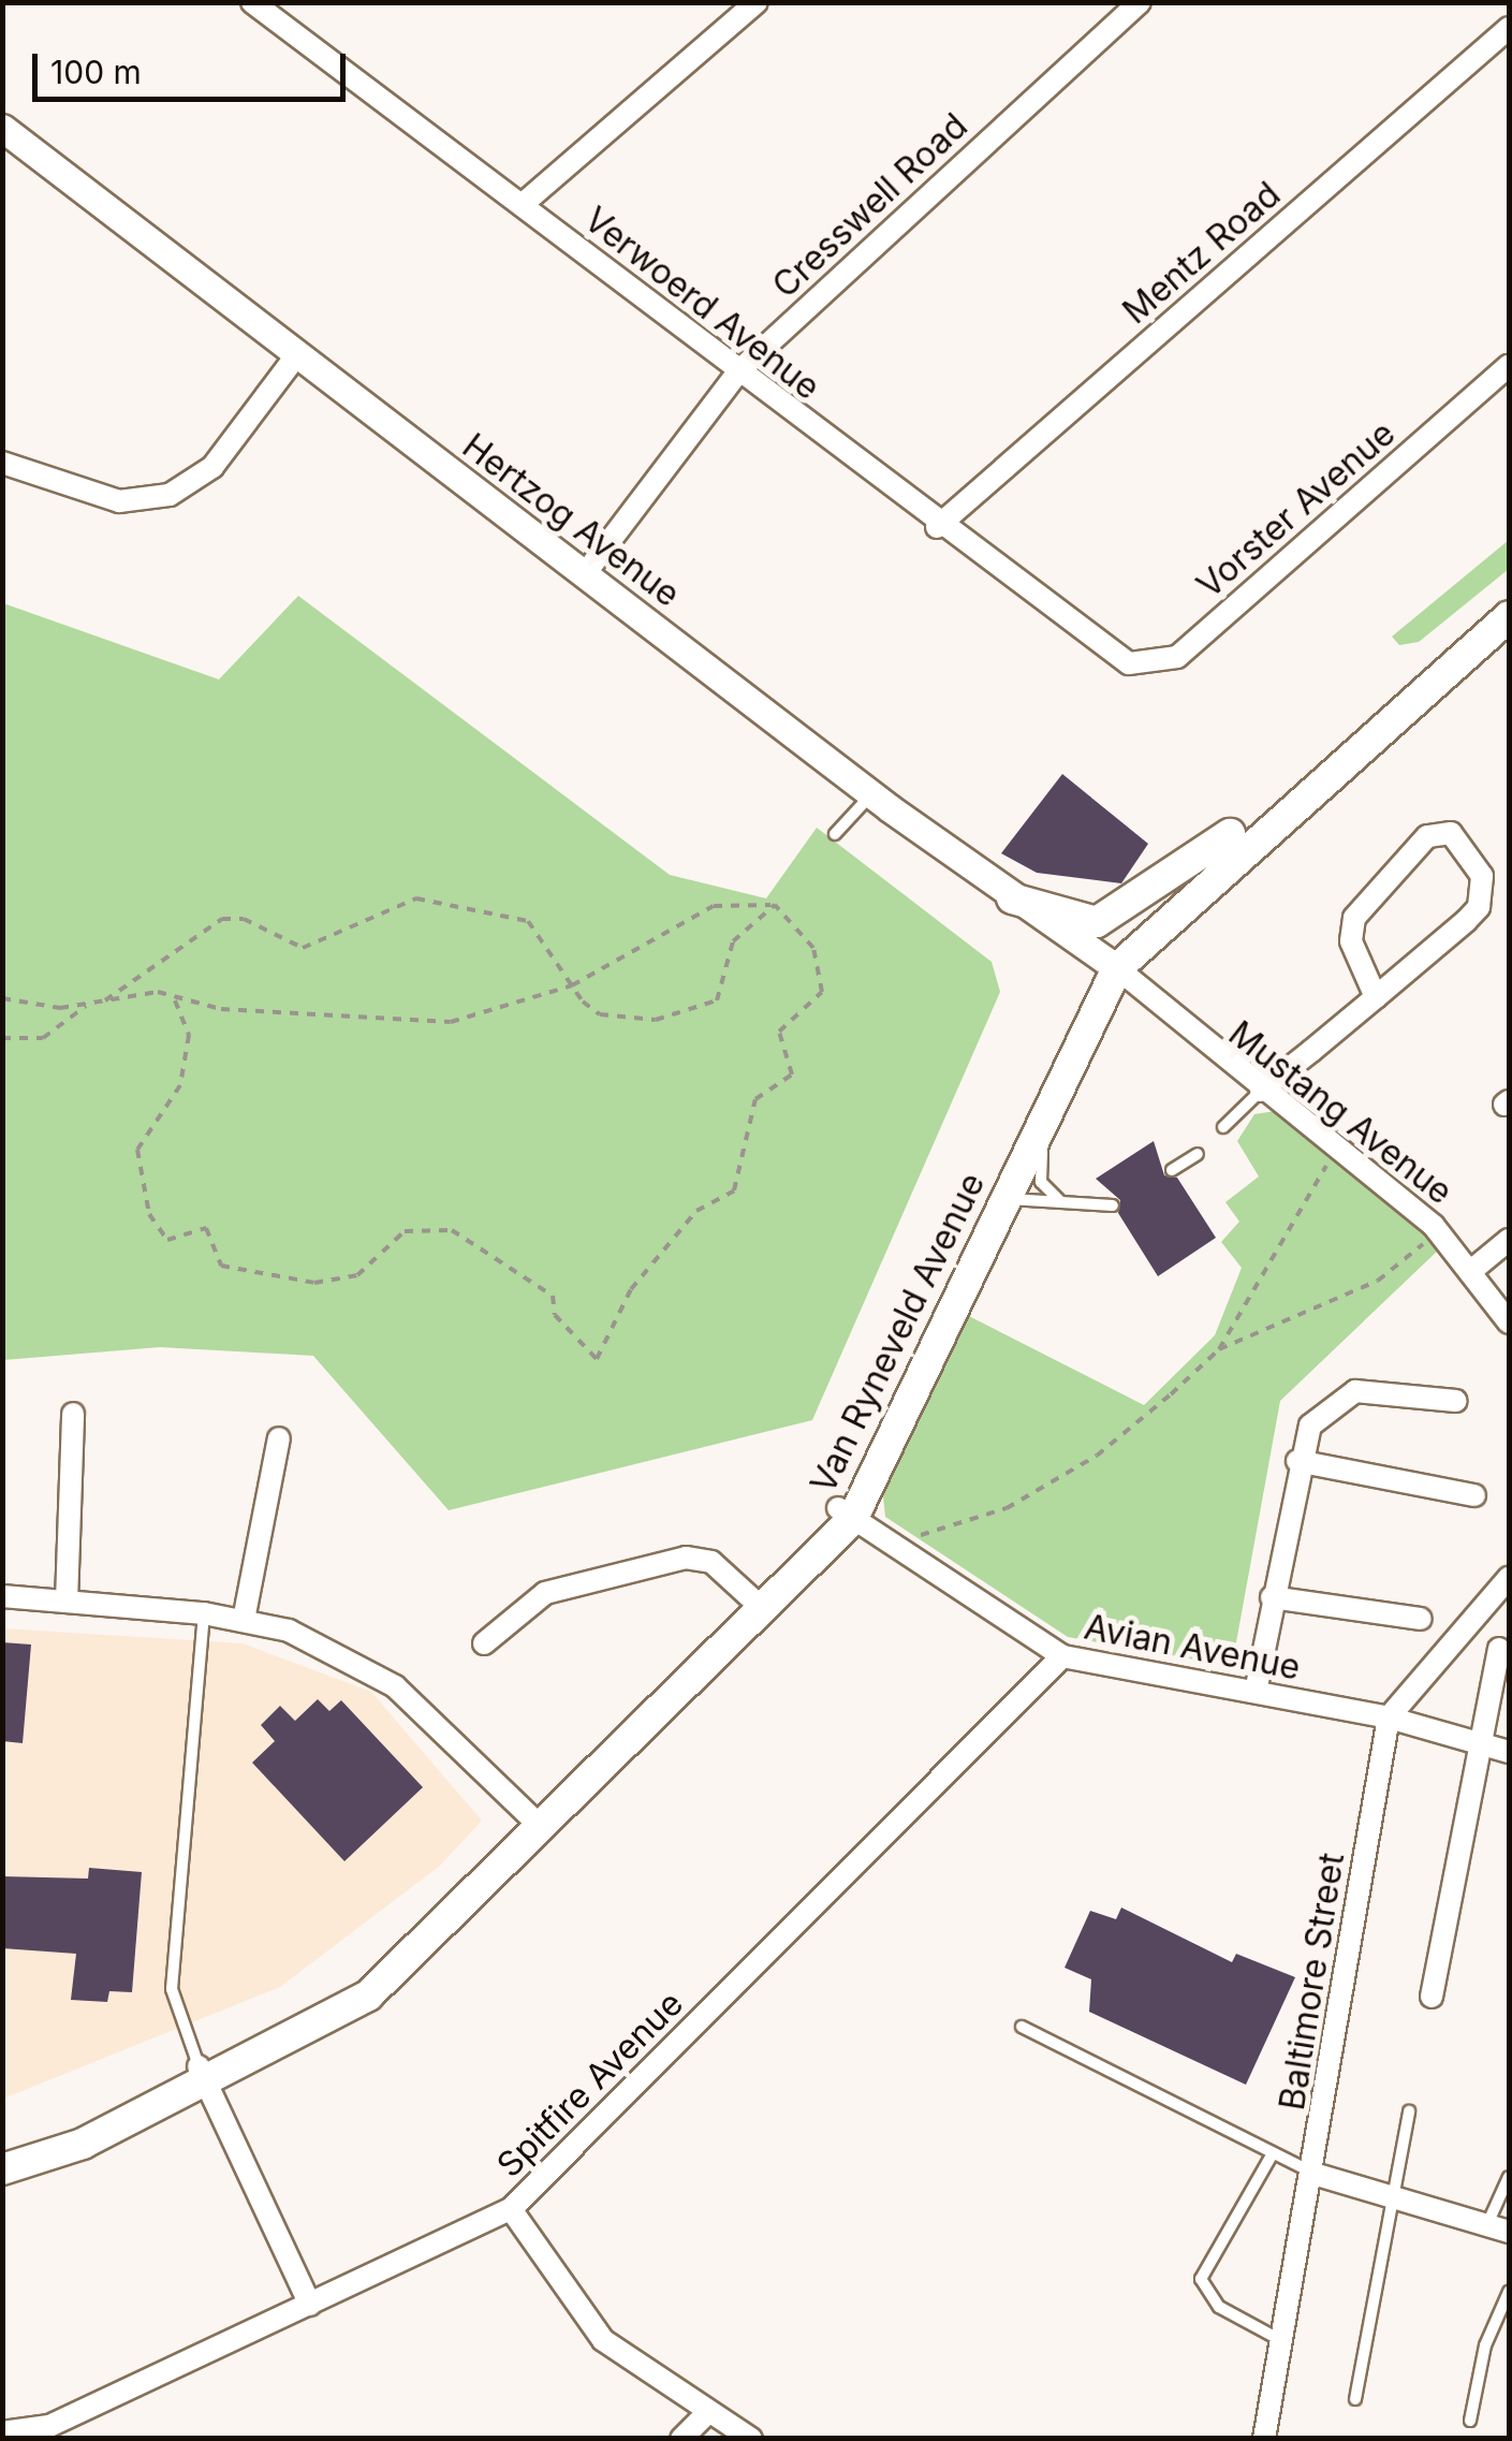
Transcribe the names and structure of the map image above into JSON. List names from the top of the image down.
{
  "streets": {
    "main road": ["Van Ryneveld Avenue"],
    "street": [
      "Cresswell Road",
      "Mentz Road",
      "Verwoerd Avenue",
      "Vorster Avenue",
      "Hertzog Avenue",
      "Mustang Avenue",
      "Avian Avenue",
      "Baltimore Street",
      "Spitfire Avenue"
    ]
  },
  "crossings": [
    ["Cresswell Road", "Verwoerd Avenue"],
    ["Cresswell Road", "Hertzog Avenue"],
    ["Mentz Road", "Verwoerd Avenue"],
    ["Verwoerd Avenue", "Vorster Avenue"],
    ["Hertzog Avenue", "Mustang Avenue"],
    ["Hertzog Avenue", "Van Ryneveld Avenue"],
    ["Mustang Avenue", "Van Ryneveld Avenue"],
    ["Van Ryneveld Avenue", "Avian Avenue"],
    ["Avian Avenue", "Baltimore Street"],
    ["Avian Avenue", "Spitfire Avenue"]
  ],
  "scale_bar": "100 m"
}
